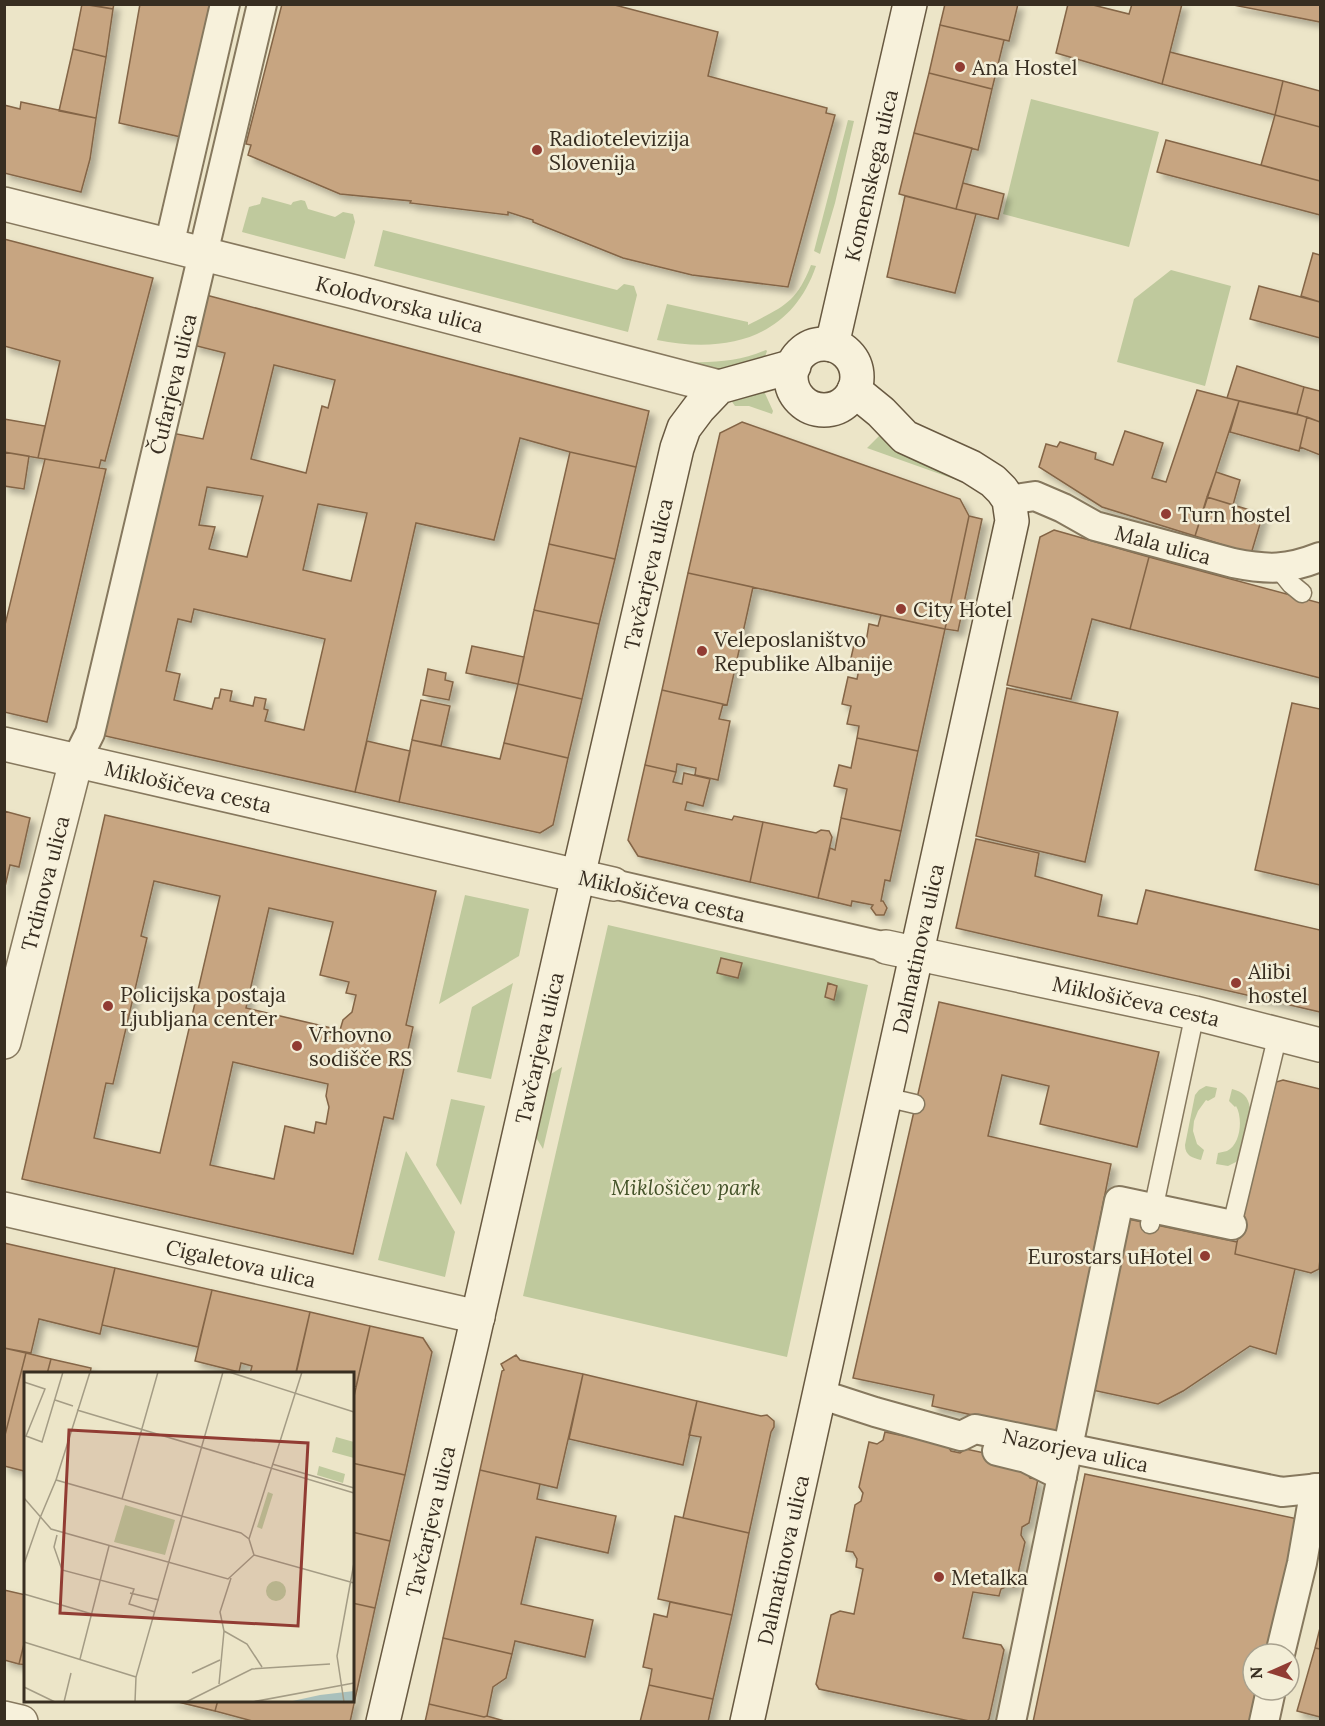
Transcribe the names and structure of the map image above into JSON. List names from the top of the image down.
{
  "streets": {
    "main road": [
      "Komenskega ulica",
      "Kolodvorska ulica",
      "Tavčarjeva ulica",
      "Miklošičeva cesta",
      "Trdinova ulica",
      "Dalmatinova ulica",
      "Cigaletova ulica"
    ],
    "street": ["Čufarjeva ulica", "Mala ulica", "Nazorjeva ulica"]
  },
  "crossings": [
    ["Kolodvorska ulica", "Čufarjeva ulica"],
    ["Kolodvorska ulica", "Tavčarjeva ulica"],
    ["Čufarjeva ulica", "Miklošičeva cesta"],
    ["Čufarjeva ulica", "Trdinova ulica"],
    ["Mala ulica", "Dalmatinova ulica"],
    ["Tavčarjeva ulica", "Miklošičeva cesta"],
    ["Tavčarjeva ulica", "Cigaletova ulica"],
    ["Miklošičeva cesta", "Trdinova ulica"],
    ["Miklošičeva cesta", "Dalmatinova ulica"],
    ["Dalmatinova ulica", "Nazorjeva ulica"]
  ],
  "parks": ["Miklošičev park"],
  "places": [
    "Ana Hostel",
    "Radiotelevizija Slovenija",
    "Turn hostel",
    "City Hotel",
    "Veleposlaništvo Republike Albanije",
    "Alibi hostel",
    "Policijska postaja Ljubljana center",
    "Vrhovno sodišče RS",
    "Eurostars uHotel",
    "Metalka"
  ],
  "north": "left"
}
